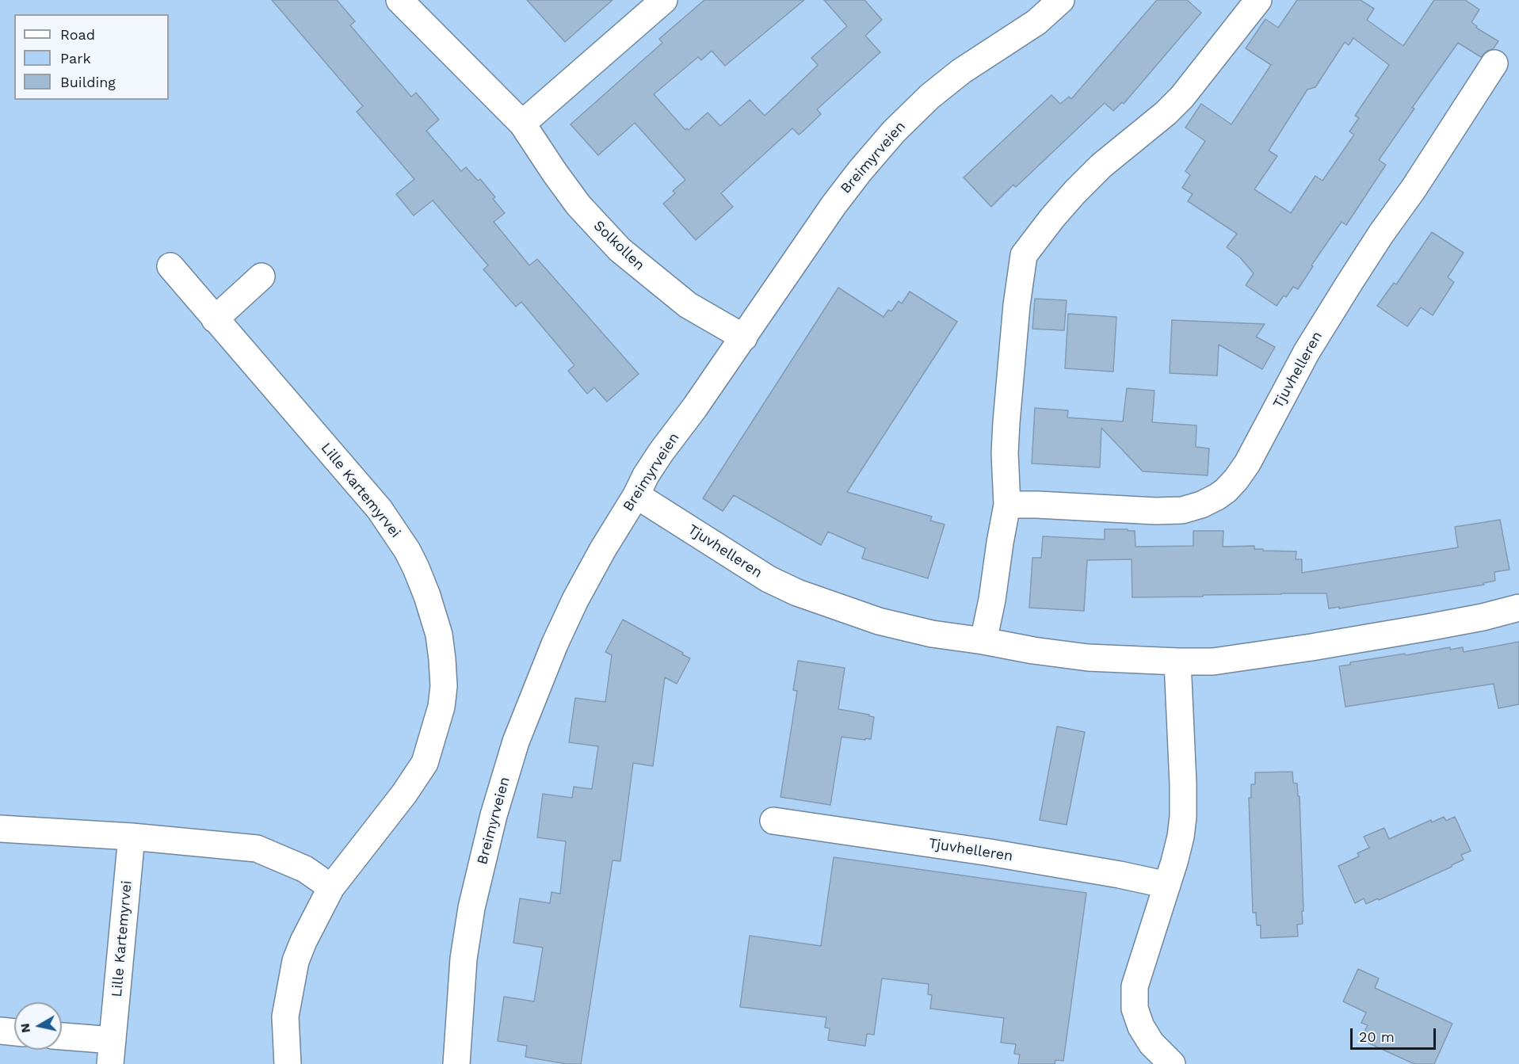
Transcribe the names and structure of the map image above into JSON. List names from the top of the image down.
{
  "streets": {
    "street": [
      "Breimyrveien",
      "Solkollen",
      "Tjuvhelleren",
      "Lille Kartemyrvei"
    ]
  },
  "crossings": [
    ["Breimyrveien", "Solkollen"],
    ["Breimyrveien", "Tjuvhelleren"]
  ],
  "legend": ["Road", "Park", "Building"],
  "scale_bar": "20 m",
  "north": "left"
}
